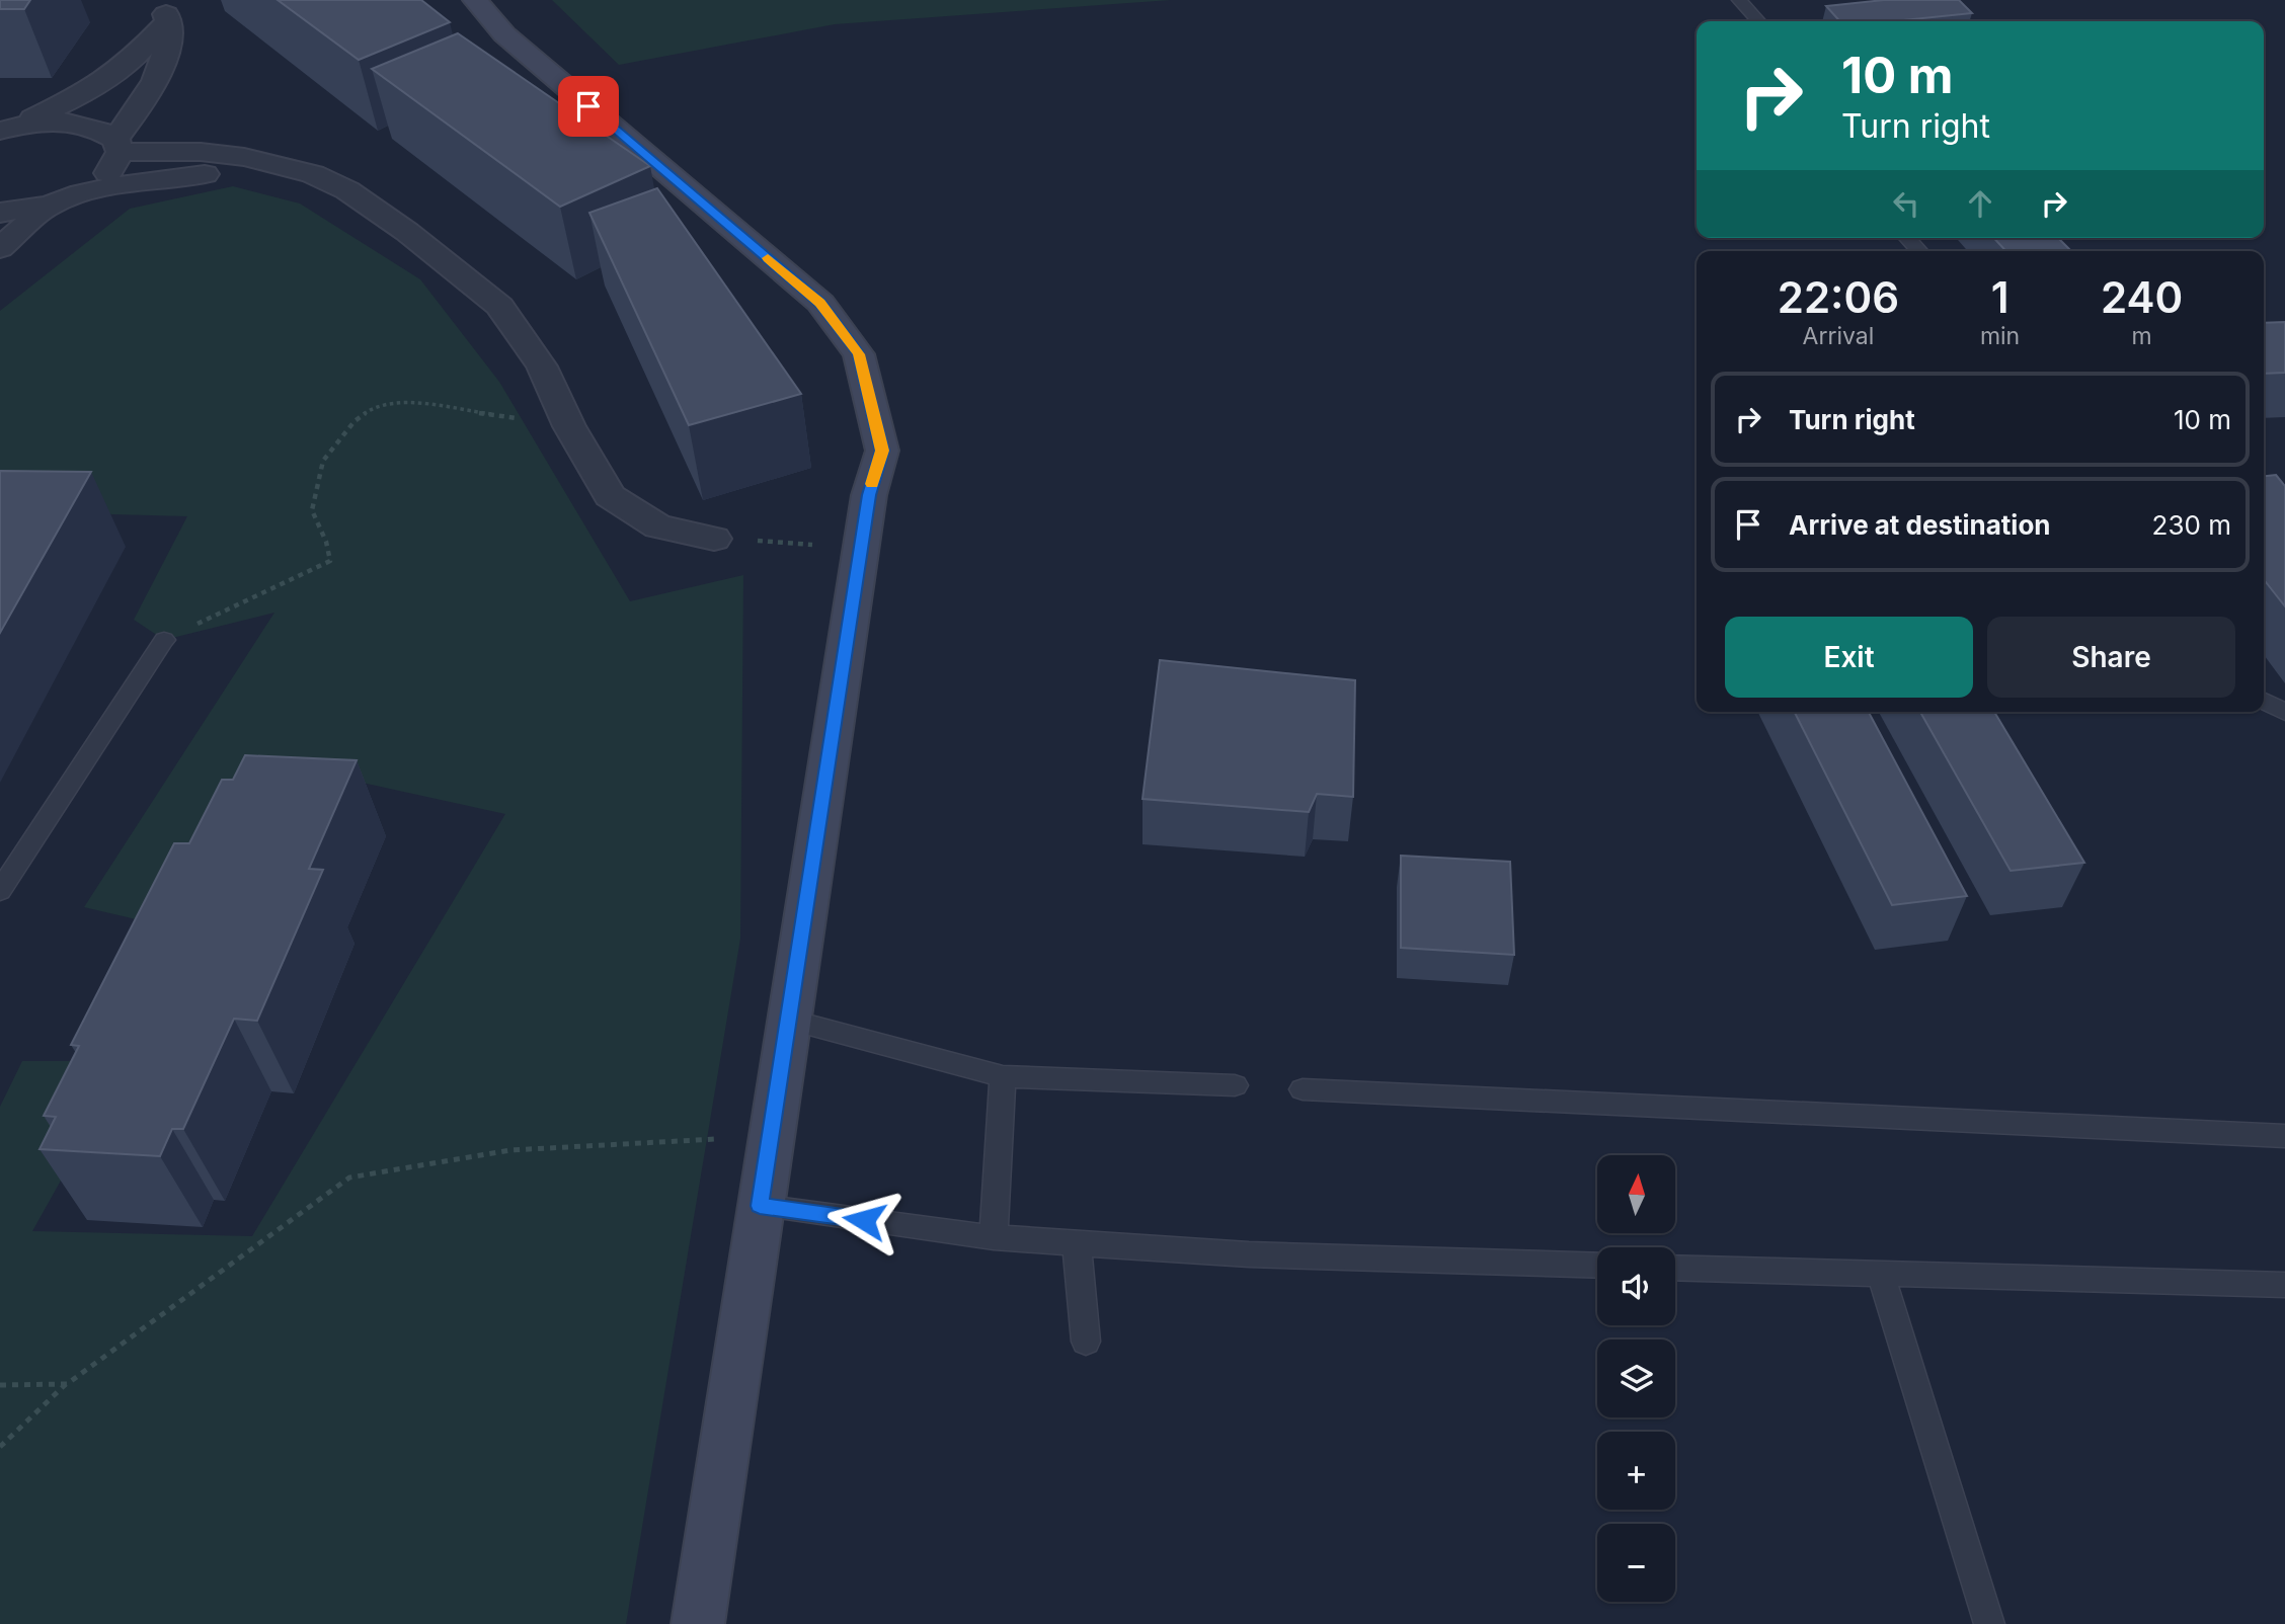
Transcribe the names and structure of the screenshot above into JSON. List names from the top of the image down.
{
  "north": "top",
  "page": {
    "turn": ["10 m", "Turn right"],
    "eta": [
      "22:06",
      "Arrival",
      "1",
      "min",
      "240",
      "m"
    ],
    "list": [
      {
        "name": "Turn right",
        "value": "10 m"
      },
      {
        "name": "Arrive at destination",
        "value": "230 m"
      }
    ],
    "buttons": ["Exit", "Share"],
    "map_buttons": ["+", "−"]
  }
}
